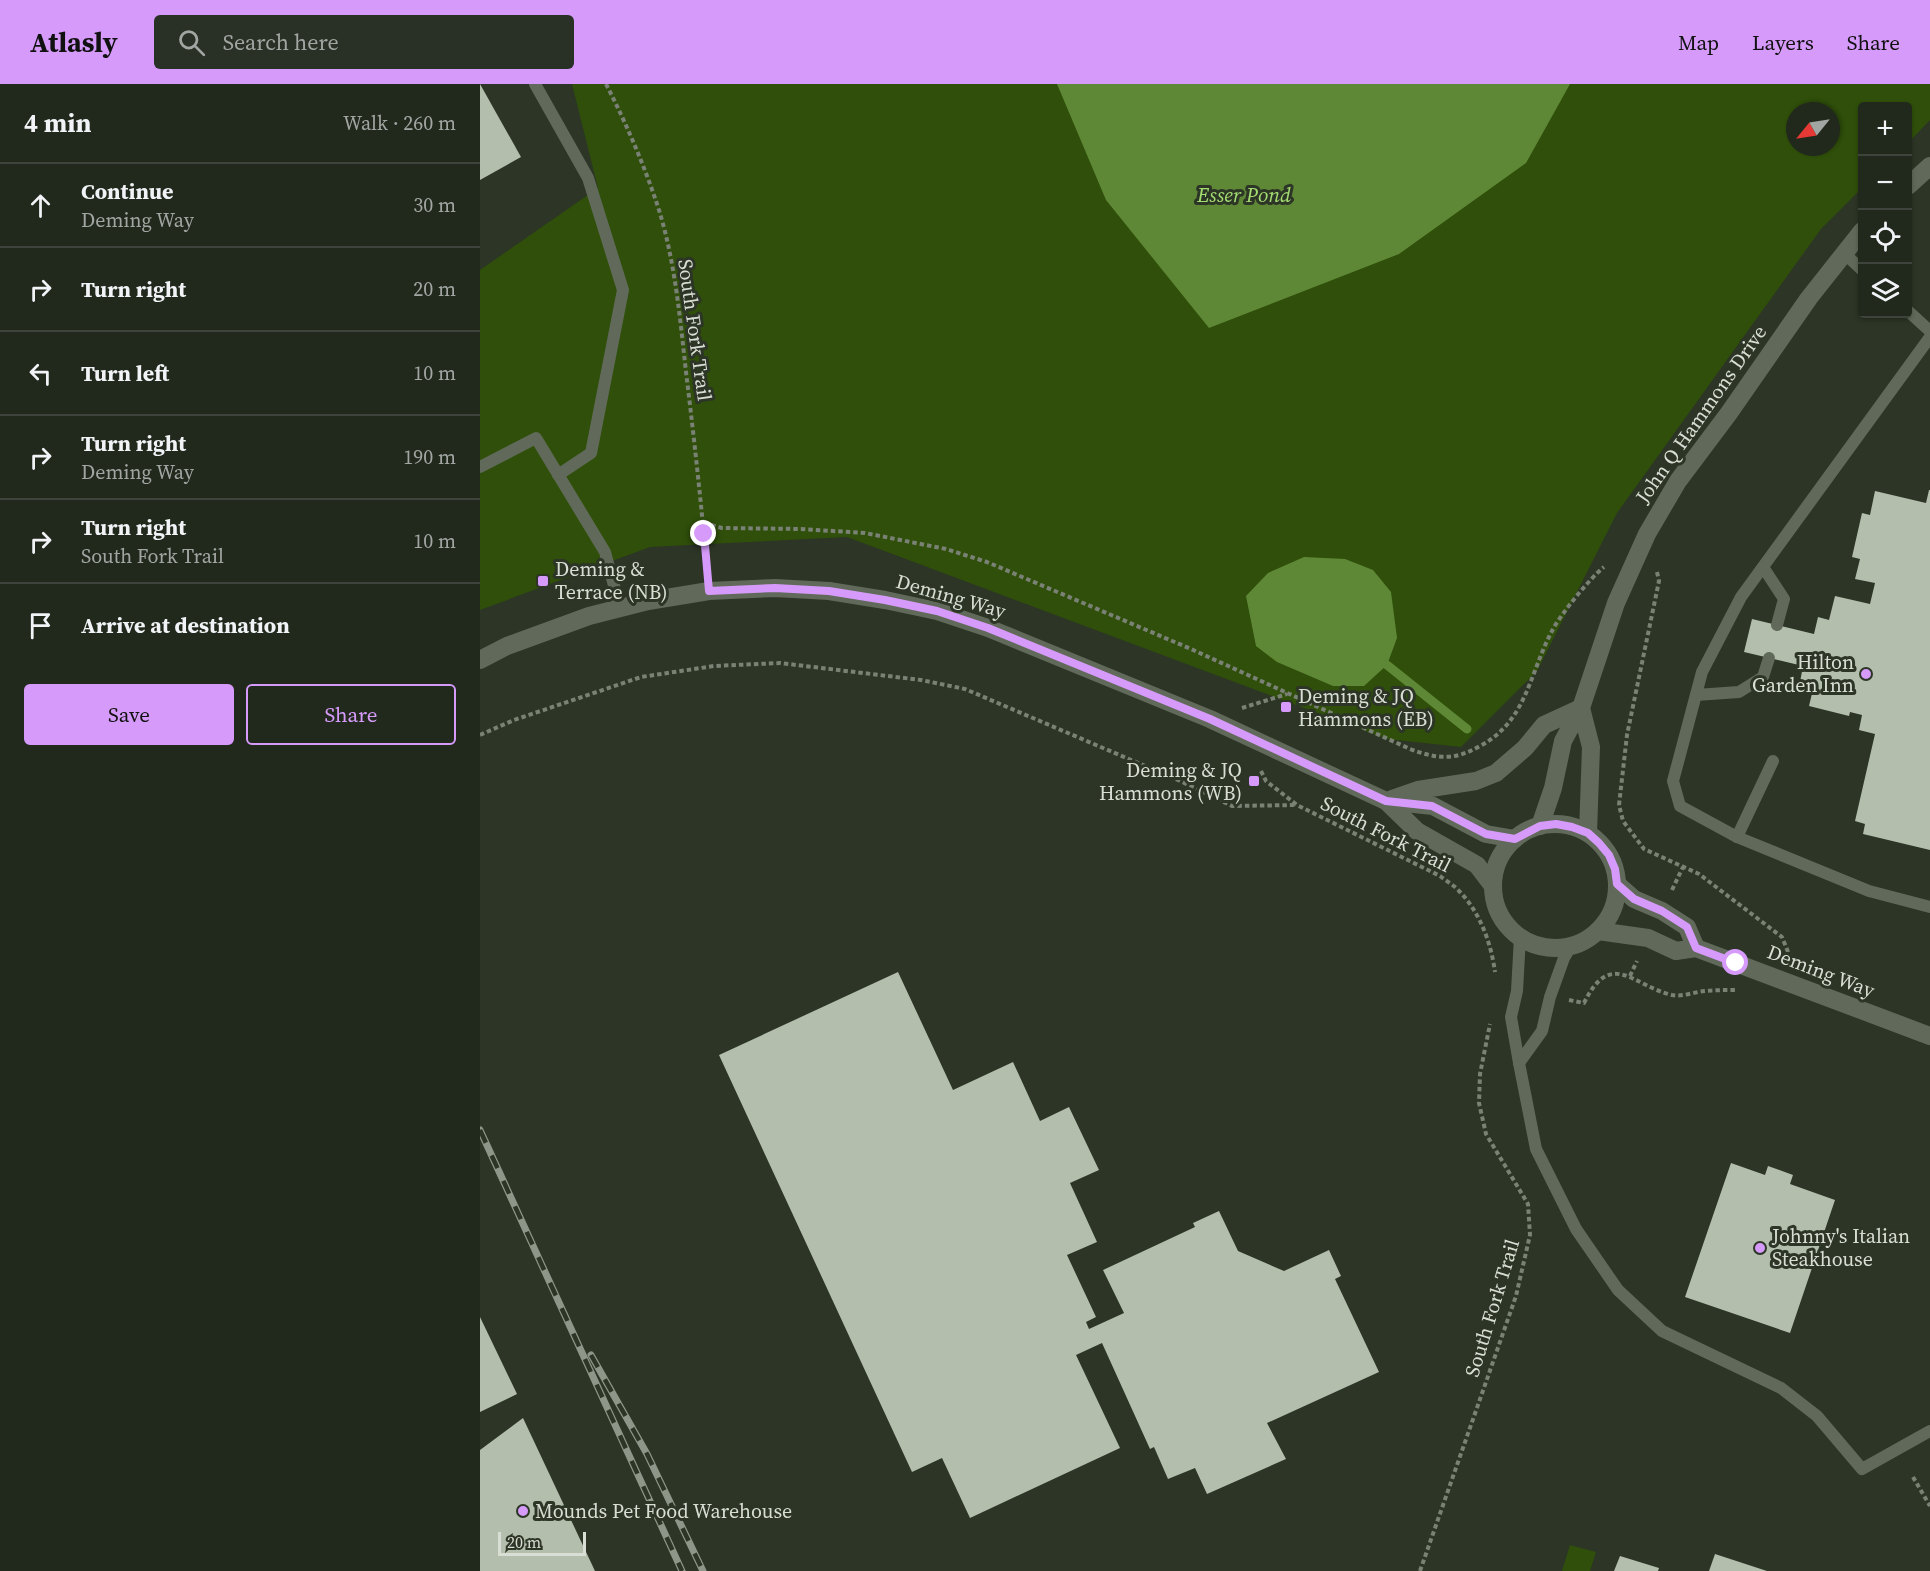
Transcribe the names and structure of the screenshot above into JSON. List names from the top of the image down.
{
  "streets": {
    "street": ["John Q Hammons Drive", "Deming Way"],
    "path": ["South Fork Trail"]
  },
  "crossings": [
    ["South Fork Trail", "Deming Way"],
    ["John Q Hammons Drive", "Deming Way"]
  ],
  "water": ["Esser Pond"],
  "places": {
    "transit": ["Deming & Terrace (NB)", "Deming & JQ Hammons (EB)", "Deming & JQ Hammons (WB)"],
    "other": ["Hilton Garden Inn", "Johnny's Italian Steakhouse", "Mounds Pet Food Warehouse"]
  },
  "scale_bar": "20 m",
  "north": "bottom left",
  "page": {
    "header": "Atlasly",
    "search": "Search here",
    "nav": ["Map", "Layers", "Share"],
    "heading": ["4 min", "Walk · 260 m"],
    "map_buttons": ["+", "−"],
    "list": [
      ["Continue", "Deming Way", "30 m"],
      ["Turn right", "20 m"],
      ["Turn left", "10 m"],
      ["Turn right", "Deming Way", "190 m"],
      ["Turn right", "South Fork Trail", "10 m"],
      "Arrive at destination"
    ],
    "buttons": ["Save", "Share"],
    "scale": "20 m"
  }
}
